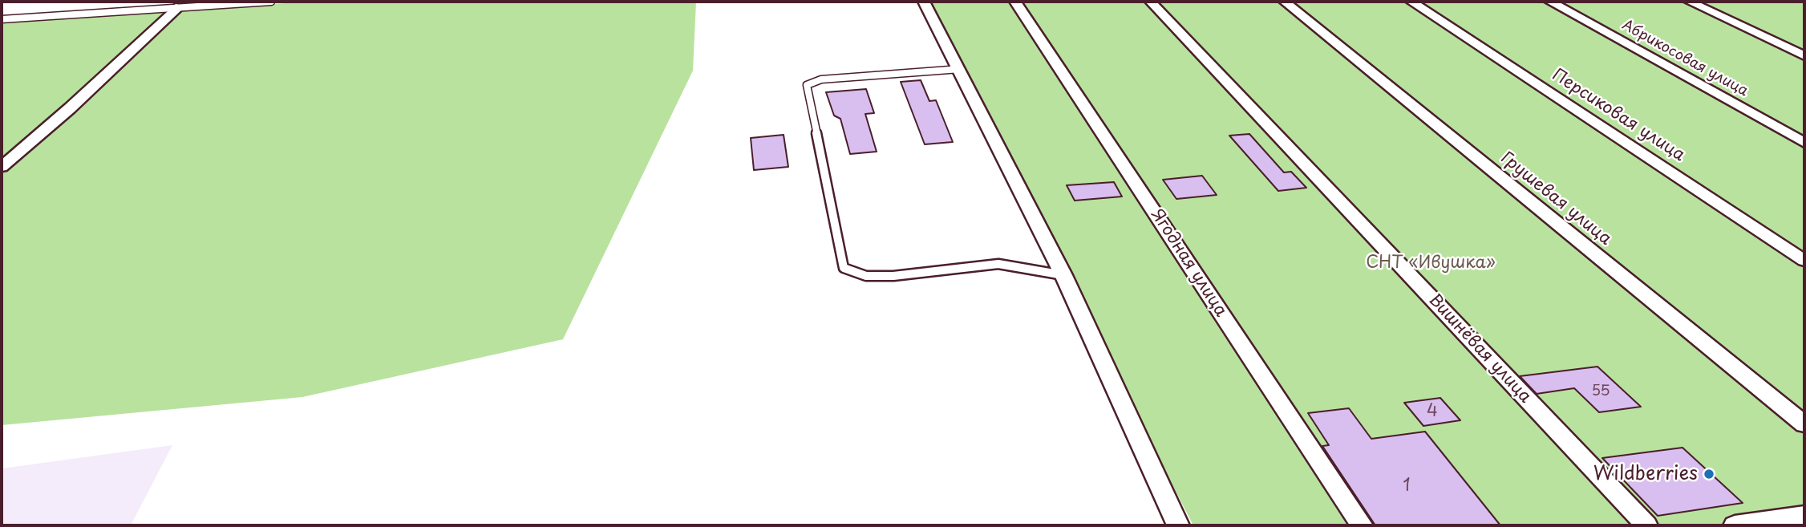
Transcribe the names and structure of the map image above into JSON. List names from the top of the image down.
{
  "streets": {
    "street": [
      "Абрикосовая улица",
      "Персиковая улица",
      "Грушевая улица",
      "Ягодная улица",
      "Вишнёвая улица"
    ]
  },
  "parks": ["СНТ «Ивушка»"],
  "places": ["Wildberries"],
  "house_numbers": ["55", "4", "1"]
}
